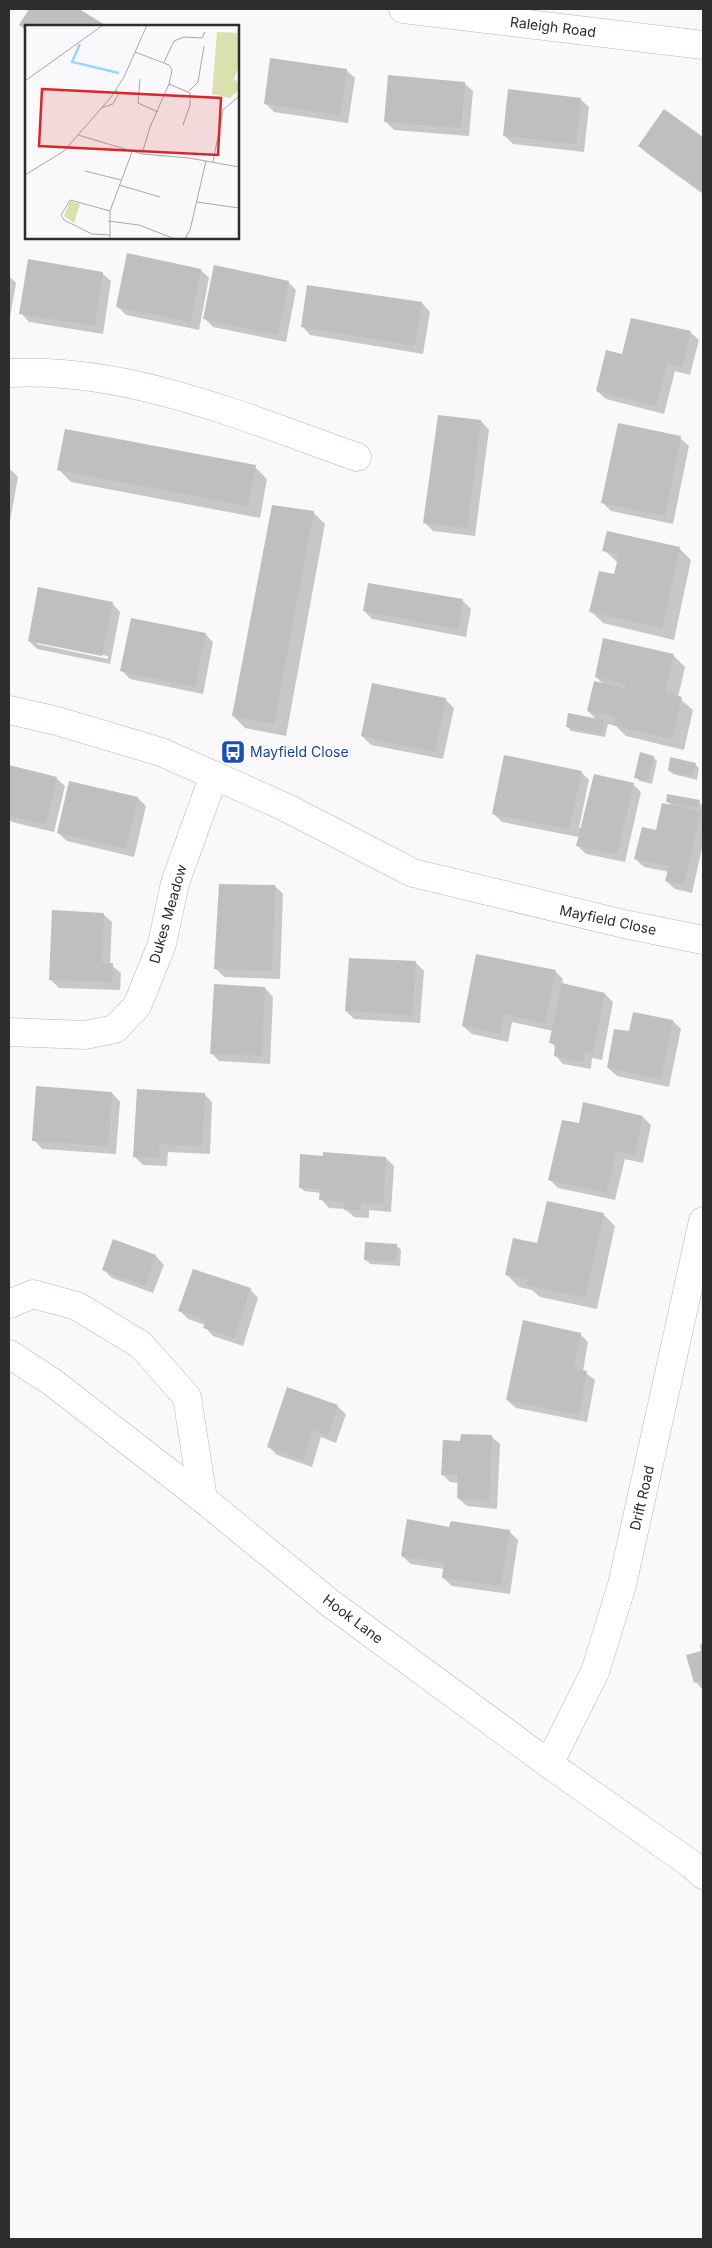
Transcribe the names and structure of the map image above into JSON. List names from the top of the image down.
{
  "streets": {
    "street": [
      "Raleigh Road",
      "Dukes Meadow",
      "Mayfield Close",
      "Drift Road",
      "Hook Lane"
    ]
  },
  "crossings": [
    ["Dukes Meadow", "Mayfield Close"],
    ["Drift Road", "Hook Lane"]
  ],
  "places": {
    "bus stop": ["Mayfield Close"]
  }
}
